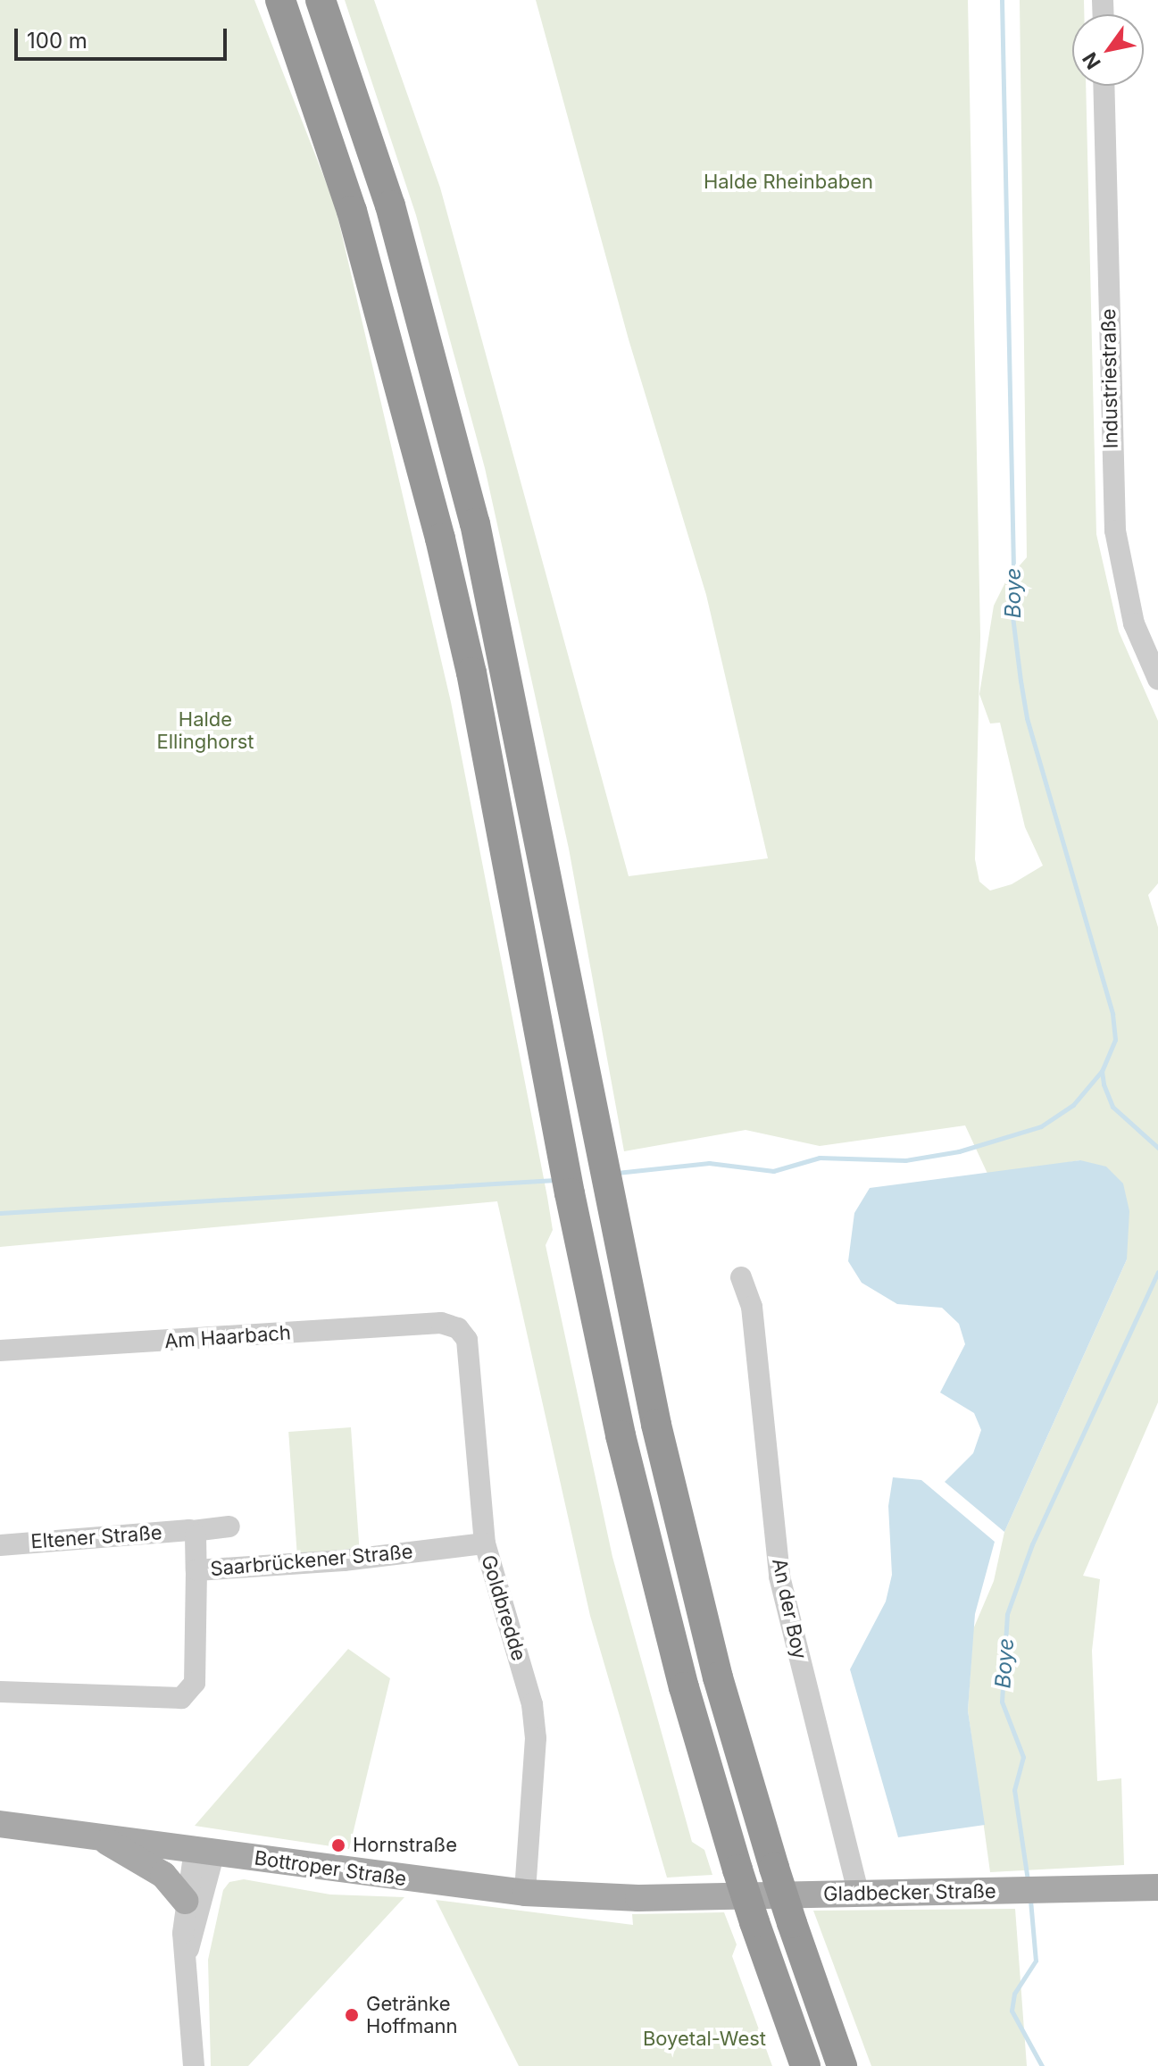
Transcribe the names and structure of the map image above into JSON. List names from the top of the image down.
{
  "streets": {
    "main road": ["Bottroper Straße", "Gladbecker Straße"],
    "street": [
      "Industriestraße",
      "Am Haarbach",
      "Eltener Straße",
      "Saarbrückener Straße",
      "Goldbredde",
      "An der Boy"
    ]
  },
  "crossings": [
    ["Am Haarbach", "Goldbredde"],
    ["Saarbrückener Straße", "Goldbredde"],
    ["Goldbredde", "Bottroper Straße"],
    ["An der Boy", "Gladbecker Straße"],
    ["Bottroper Straße", "Gladbecker Straße"]
  ],
  "water": ["Boye"],
  "parks": ["Halde Rheinbaben", "Halde Ellinghorst", "Boyetal-West"],
  "places": ["Hornstraße", "Getränke Hoffmann"],
  "scale_bar": "100 m",
  "north": "bottom left"
}
